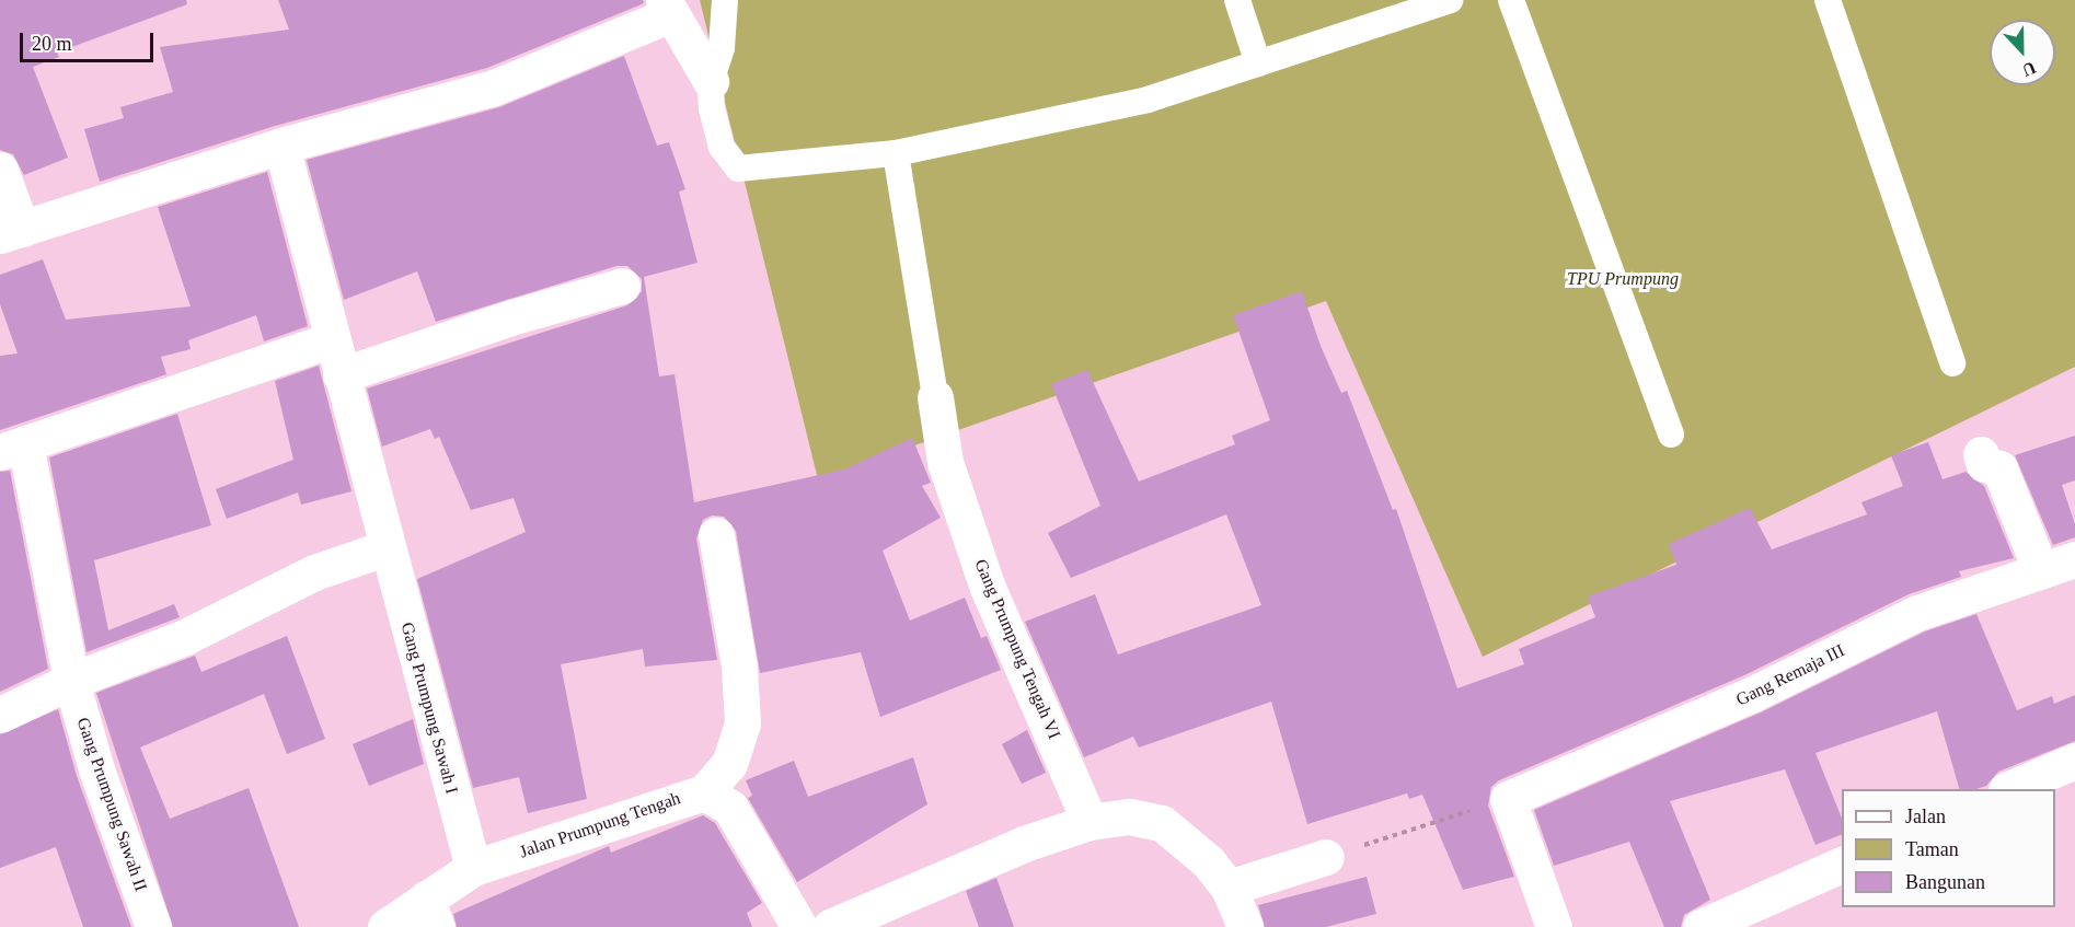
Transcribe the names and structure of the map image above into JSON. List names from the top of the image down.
{
  "streets": {
    "street": [
      "Gang Prumpung Tengah VI",
      "Gang Remaja III",
      "Gang Prumpung Sawah I",
      "Gang Prumpung Sawah II",
      "Jalan Prumpung Tengah"
    ]
  },
  "crossings": [
    ["Gang Prumpung Sawah I", "Jalan Prumpung Tengah"]
  ],
  "parks": ["TPU Prumpung"],
  "legend": ["Jalan", "Taman", "Bangunan"],
  "scale_bar": "20 m",
  "north": "bottom"
}
